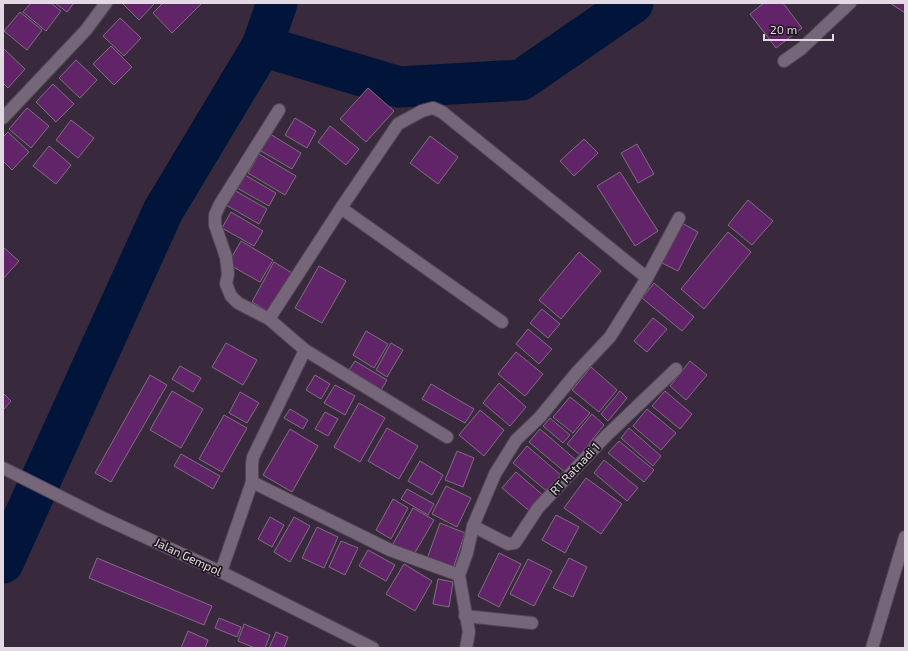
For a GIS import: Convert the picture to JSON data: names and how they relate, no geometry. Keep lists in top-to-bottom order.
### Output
{
  "streets": {
    "street": ["RT Ratnadi 1", "Jalan Gempol"]
  },
  "scale_bar": "20 m"
}
